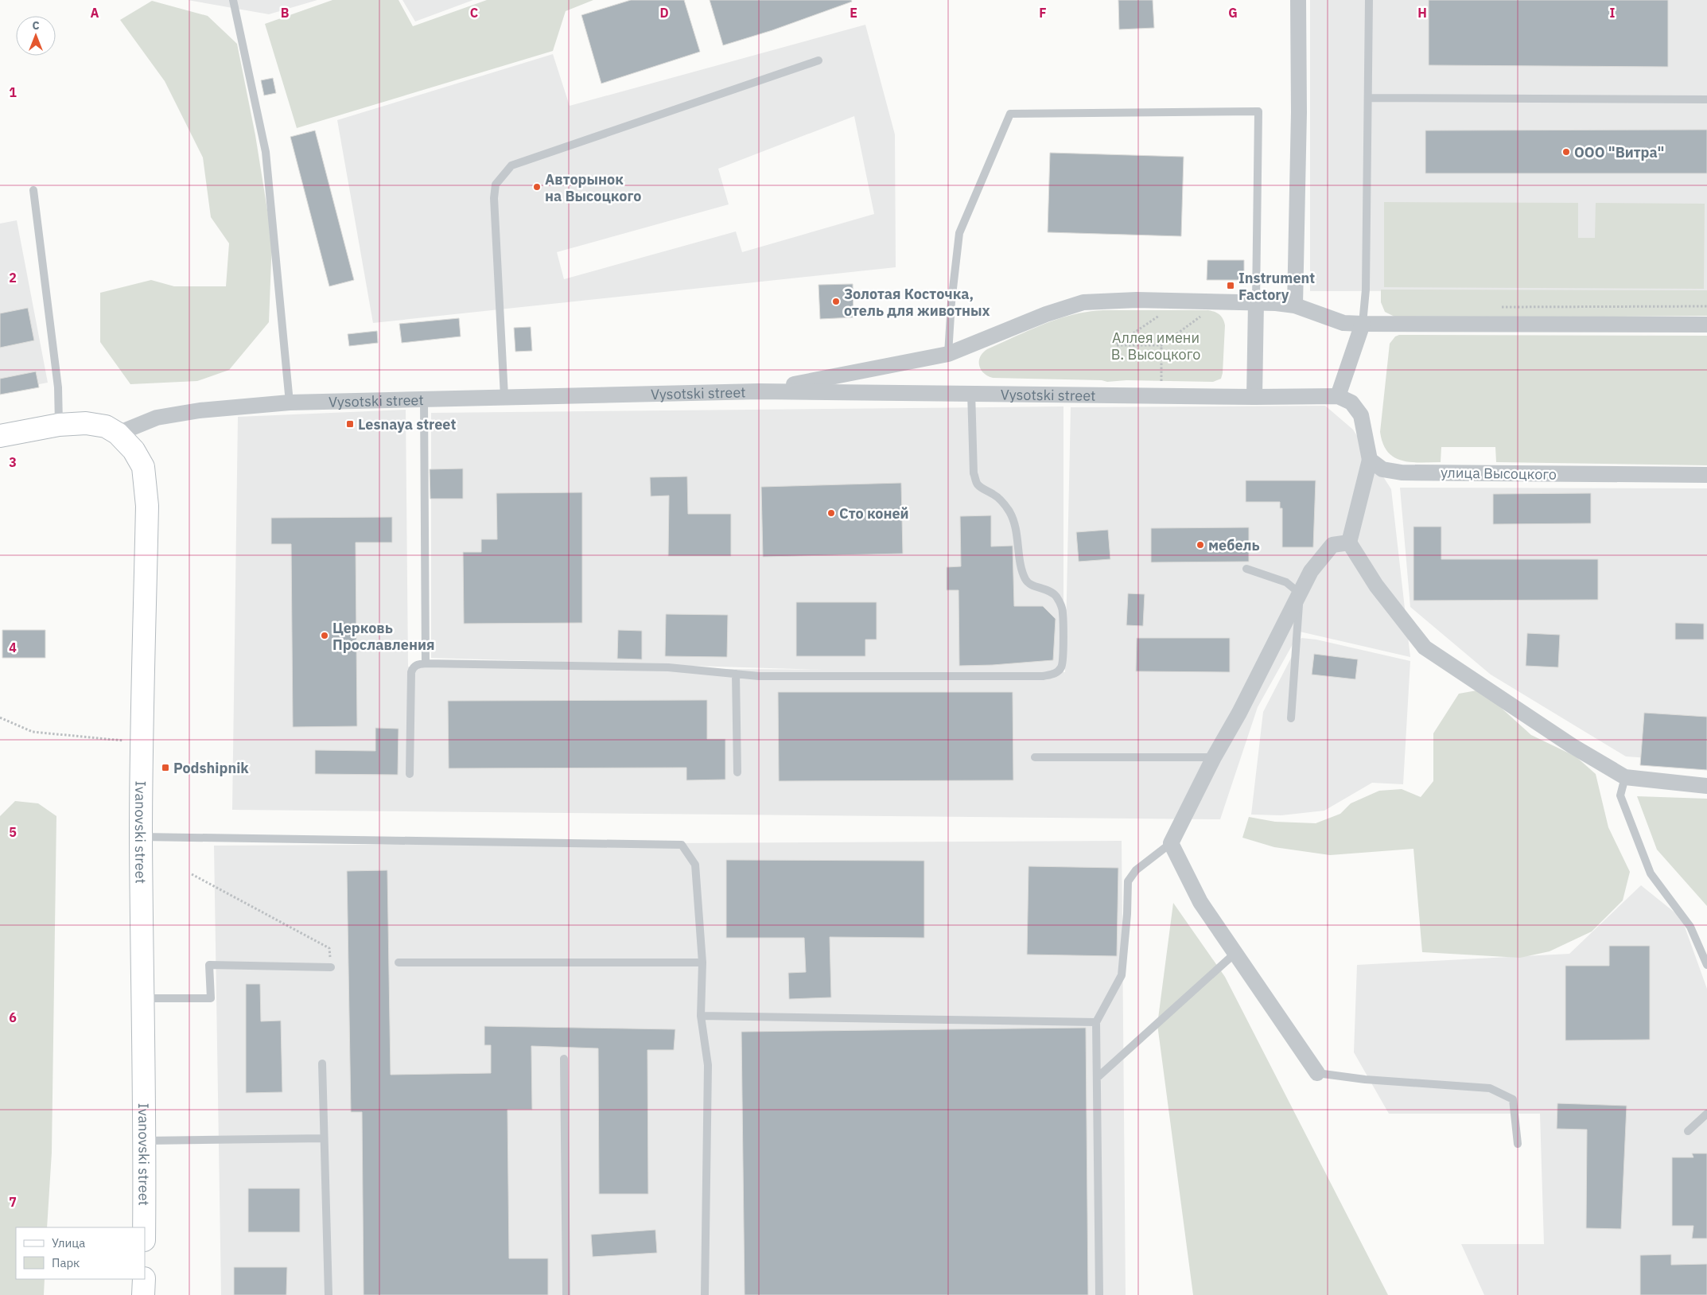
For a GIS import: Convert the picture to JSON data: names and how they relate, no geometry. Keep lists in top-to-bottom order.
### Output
{
  "streets": {
    "main road": ["Ivanovski street"],
    "street": ["Vysotski street", "улица Высоцкого"]
  },
  "crossings": [
    ["Vysotski street", "Ivanovski street"]
  ],
  "parks": ["Аллея имени В. Высоцкого"],
  "places": {
    "other": [
      "ООО \"Витра\"",
      "Авторынок на Высоцкого",
      "Золотая Косточка, отель для животных",
      "Сто коней",
      "мебель",
      "Церковь Прославления"
    ],
    "transit": ["Instrument Factory", "Lesnaya street", "Podshipnik"]
  },
  "legend": ["Улица", "Парк"],
  "north": "top",
  "grid": {
    "columns": [
      "A",
      "B",
      "C",
      "D",
      "E",
      "F",
      "G",
      "H",
      "I"
    ],
    "rows": [
      "1",
      "2",
      "3",
      "4",
      "5",
      "6",
      "7"
    ]
  }
}
